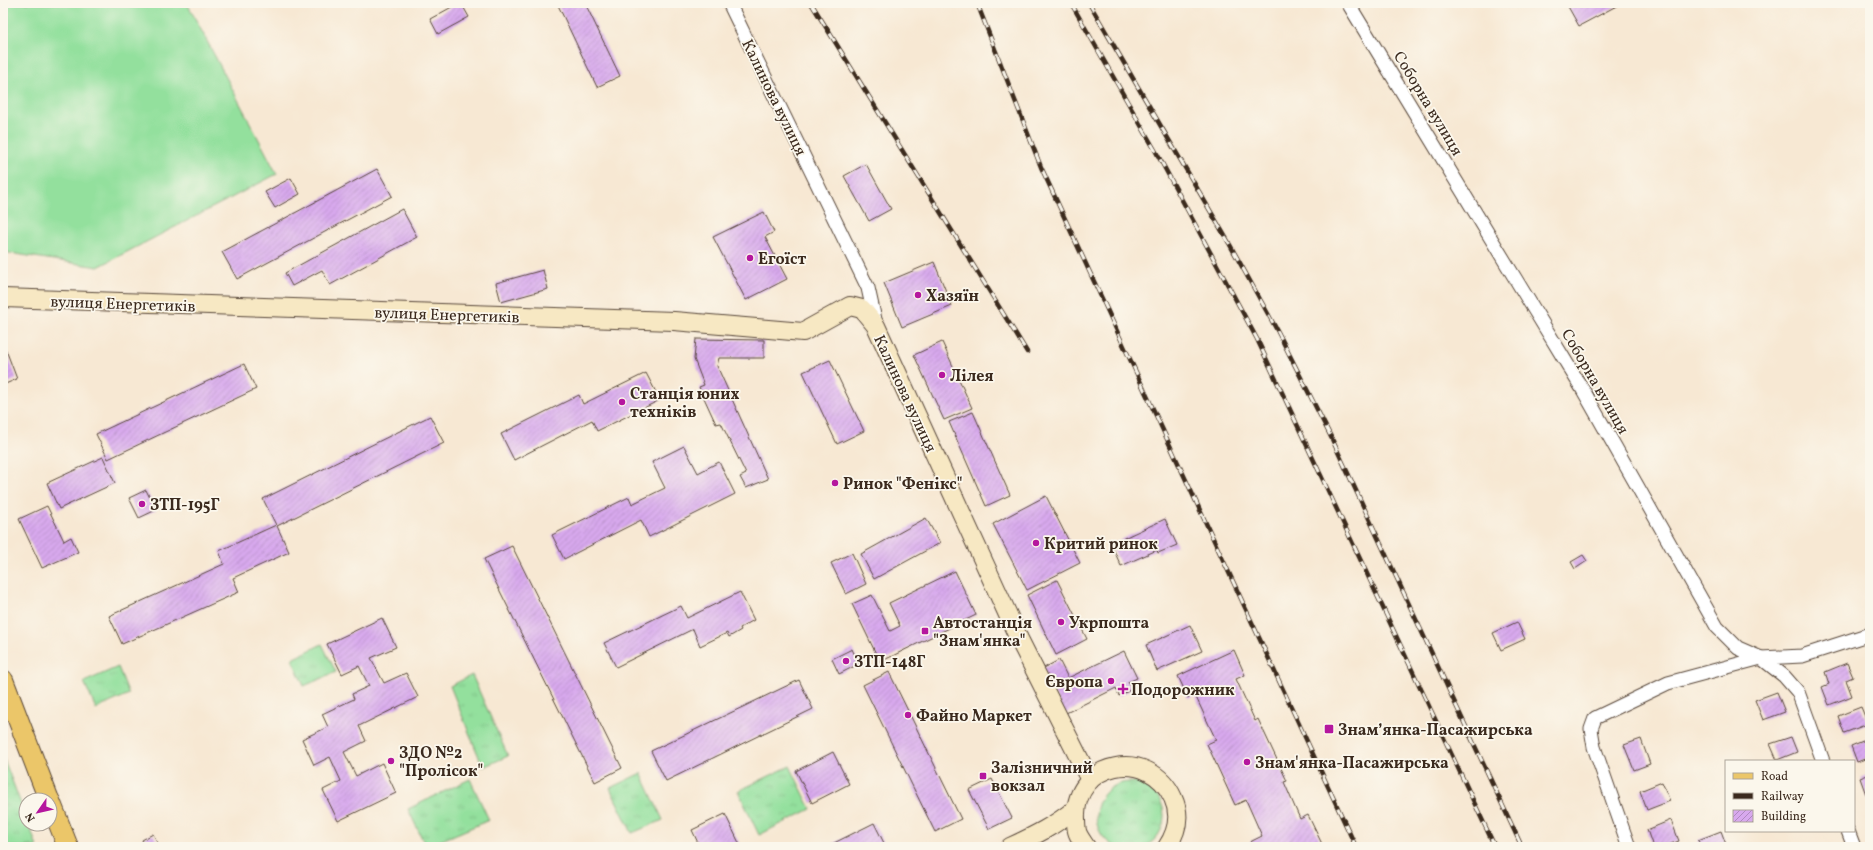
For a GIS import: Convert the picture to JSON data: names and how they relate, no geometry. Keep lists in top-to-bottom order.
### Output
{
  "streets": {
    "street": ["Калинова вулиця", "Соборна вулиця", "вулиця Енергетиків"]
  },
  "crossings": [
    ["Калинова вулиця", "вулиця Енергетиків"]
  ],
  "places": {
    "other": [
      "Егоїст",
      "Хазяїн",
      "Лілея",
      "Станція юних техніків",
      "Ринок \"Фенікс\"",
      "ЗТП-195Г",
      "Критий ринок",
      "Укрпошта",
      "ЗТП-148Г",
      "Європа",
      "Файно Маркет",
      "ЗДО №2 \"Пролісок\"",
      "Знам'янка-Пасажирська"
    ],
    "transit": ["Автостанція \"Знам'янка\"", "Знам’янка-Пасажирська", "Залізничний вокзал"],
    "health": ["Подорожник"]
  },
  "legend": ["Road", "Railway", "Building"],
  "north": "bottom left"
}
